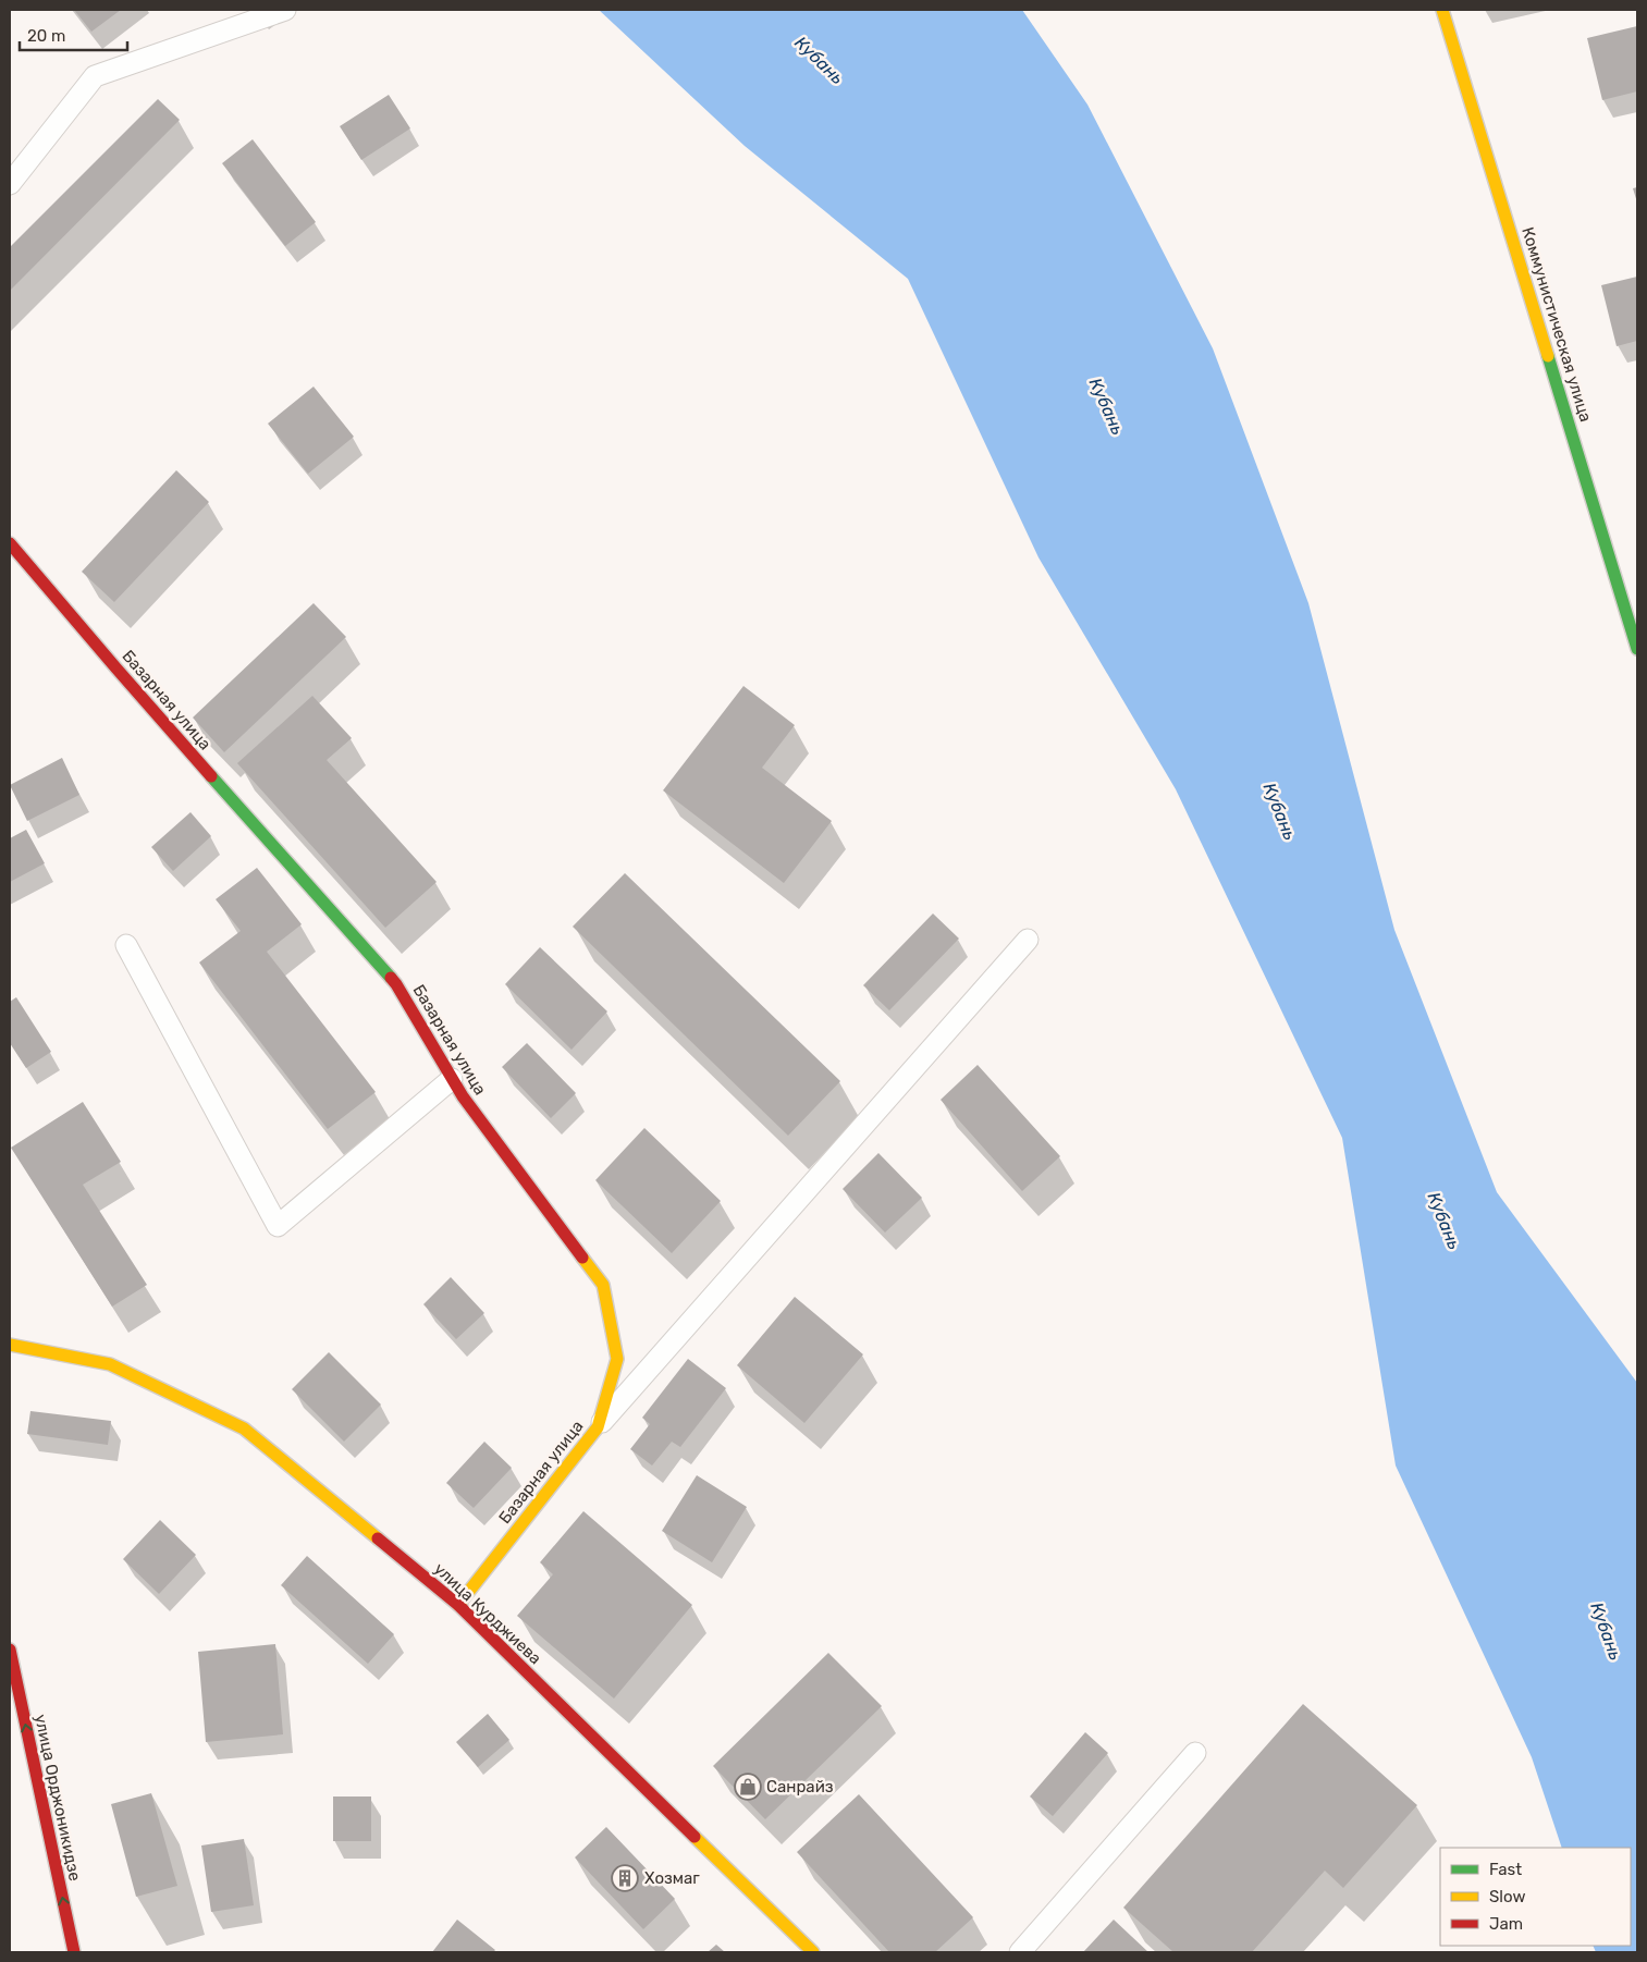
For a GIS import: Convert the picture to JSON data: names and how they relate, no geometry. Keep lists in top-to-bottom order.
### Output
{
  "streets": {
    "street": [
      "Коммунистическая улица",
      "Базарная улица",
      "улица Курджиева",
      "улица Орджоникидзе"
    ]
  },
  "crossings": [
    ["Базарная улица", "улица Курджиева"]
  ],
  "one_way": ["улица Орджоникидзе"],
  "water": ["Кубань"],
  "places": {
    "shop": ["Санрайз"],
    "building": ["Хозмаг"]
  },
  "legend": ["Fast", "Slow", "Jam"],
  "scale_bar": "20 m"
}
